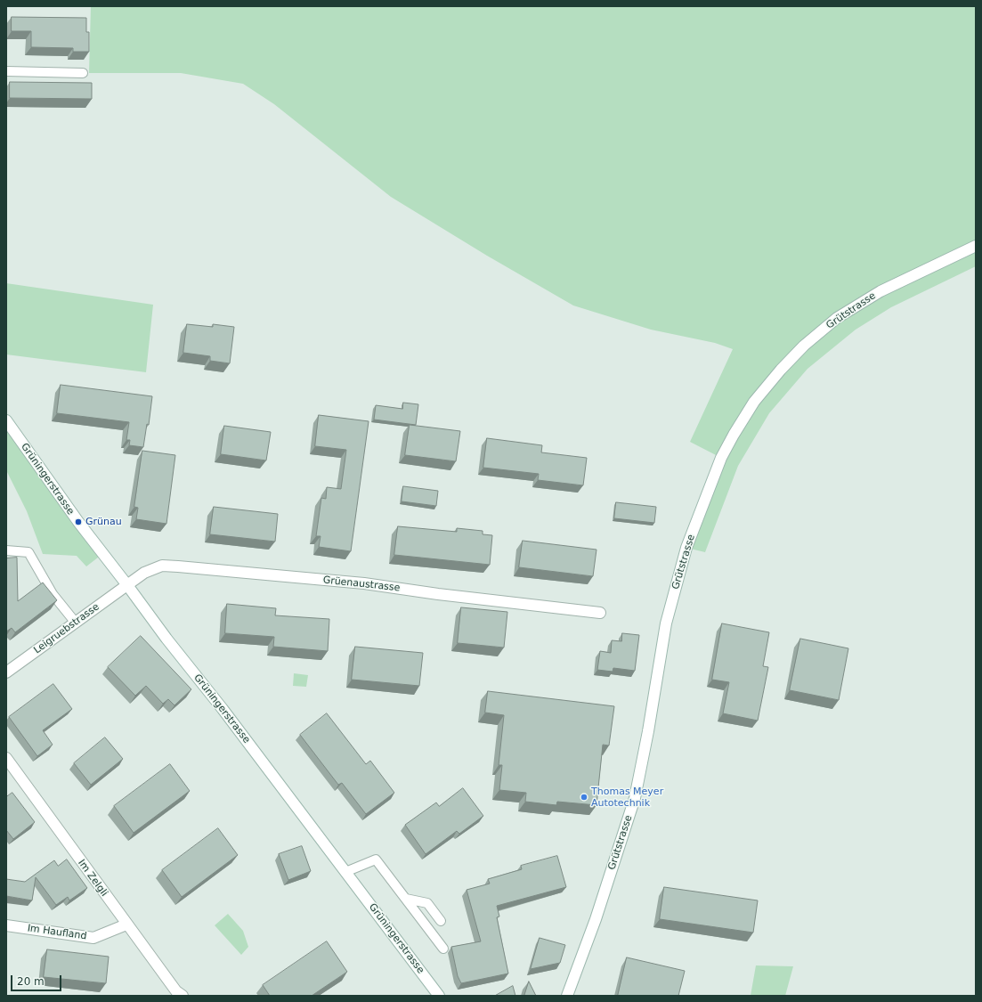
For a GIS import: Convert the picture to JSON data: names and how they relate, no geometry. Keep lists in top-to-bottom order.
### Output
{
  "streets": {
    "main road": [
      "Grütstrasse",
      "Grüningerstrasse",
      "Grüenaustrasse",
      "Leigruebstrasse",
      "Im Zelgli",
      "Im Haufland"
    ]
  },
  "crossings": [
    ["Grüningerstrasse", "Grüenaustrasse"],
    ["Grüningerstrasse", "Leigruebstrasse"],
    ["Grüenaustrasse", "Leigruebstrasse"],
    ["Im Zelgli", "Im Haufland"]
  ],
  "places": ["Grünau", "Thomas Meyer Autotechnik"],
  "scale_bar": "20 m"
}
